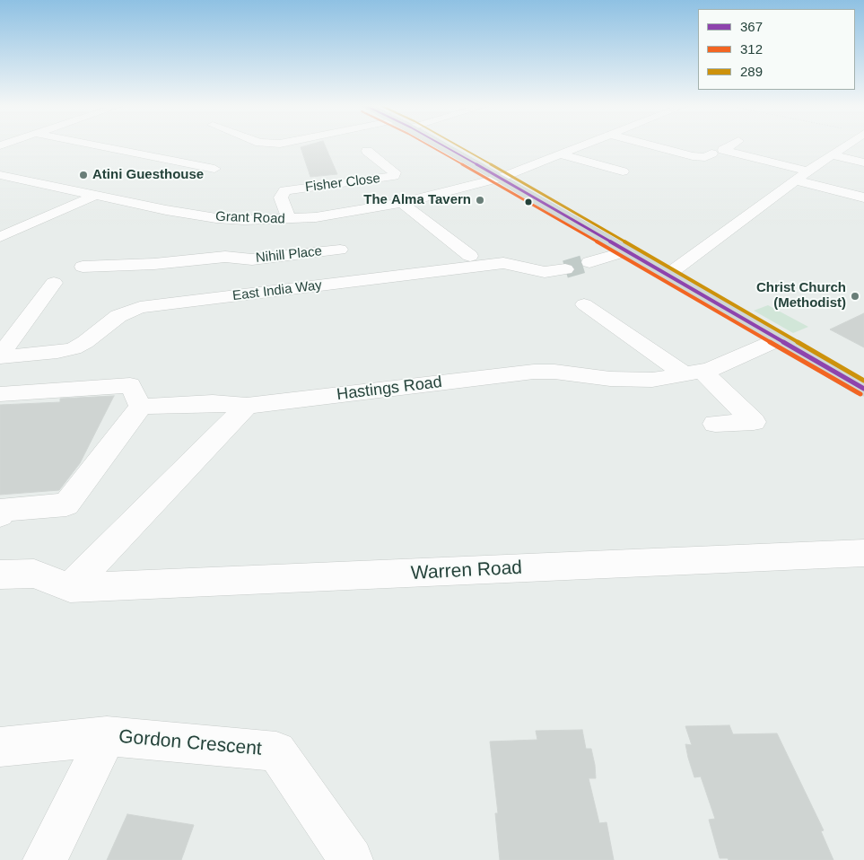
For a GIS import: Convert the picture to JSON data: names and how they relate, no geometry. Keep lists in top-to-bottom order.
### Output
{
  "streets": {
    "street": [
      "Fisher Close",
      "Grant Road",
      "Nihill Place",
      "East India Way",
      "Hastings Road",
      "Warren Road",
      "Gordon Crescent"
    ]
  },
  "crossings": [
    ["Fisher Close", "Grant Road"],
    ["Grant Road", "Nihill Place"]
  ],
  "places": ["Atini Guesthouse", "The Alma Tavern", "Christ Church (Methodist)"],
  "lines": ["transit line 367", "transit line 312", "transit line 289"],
  "legend": ["367", "312", "289"]
}
